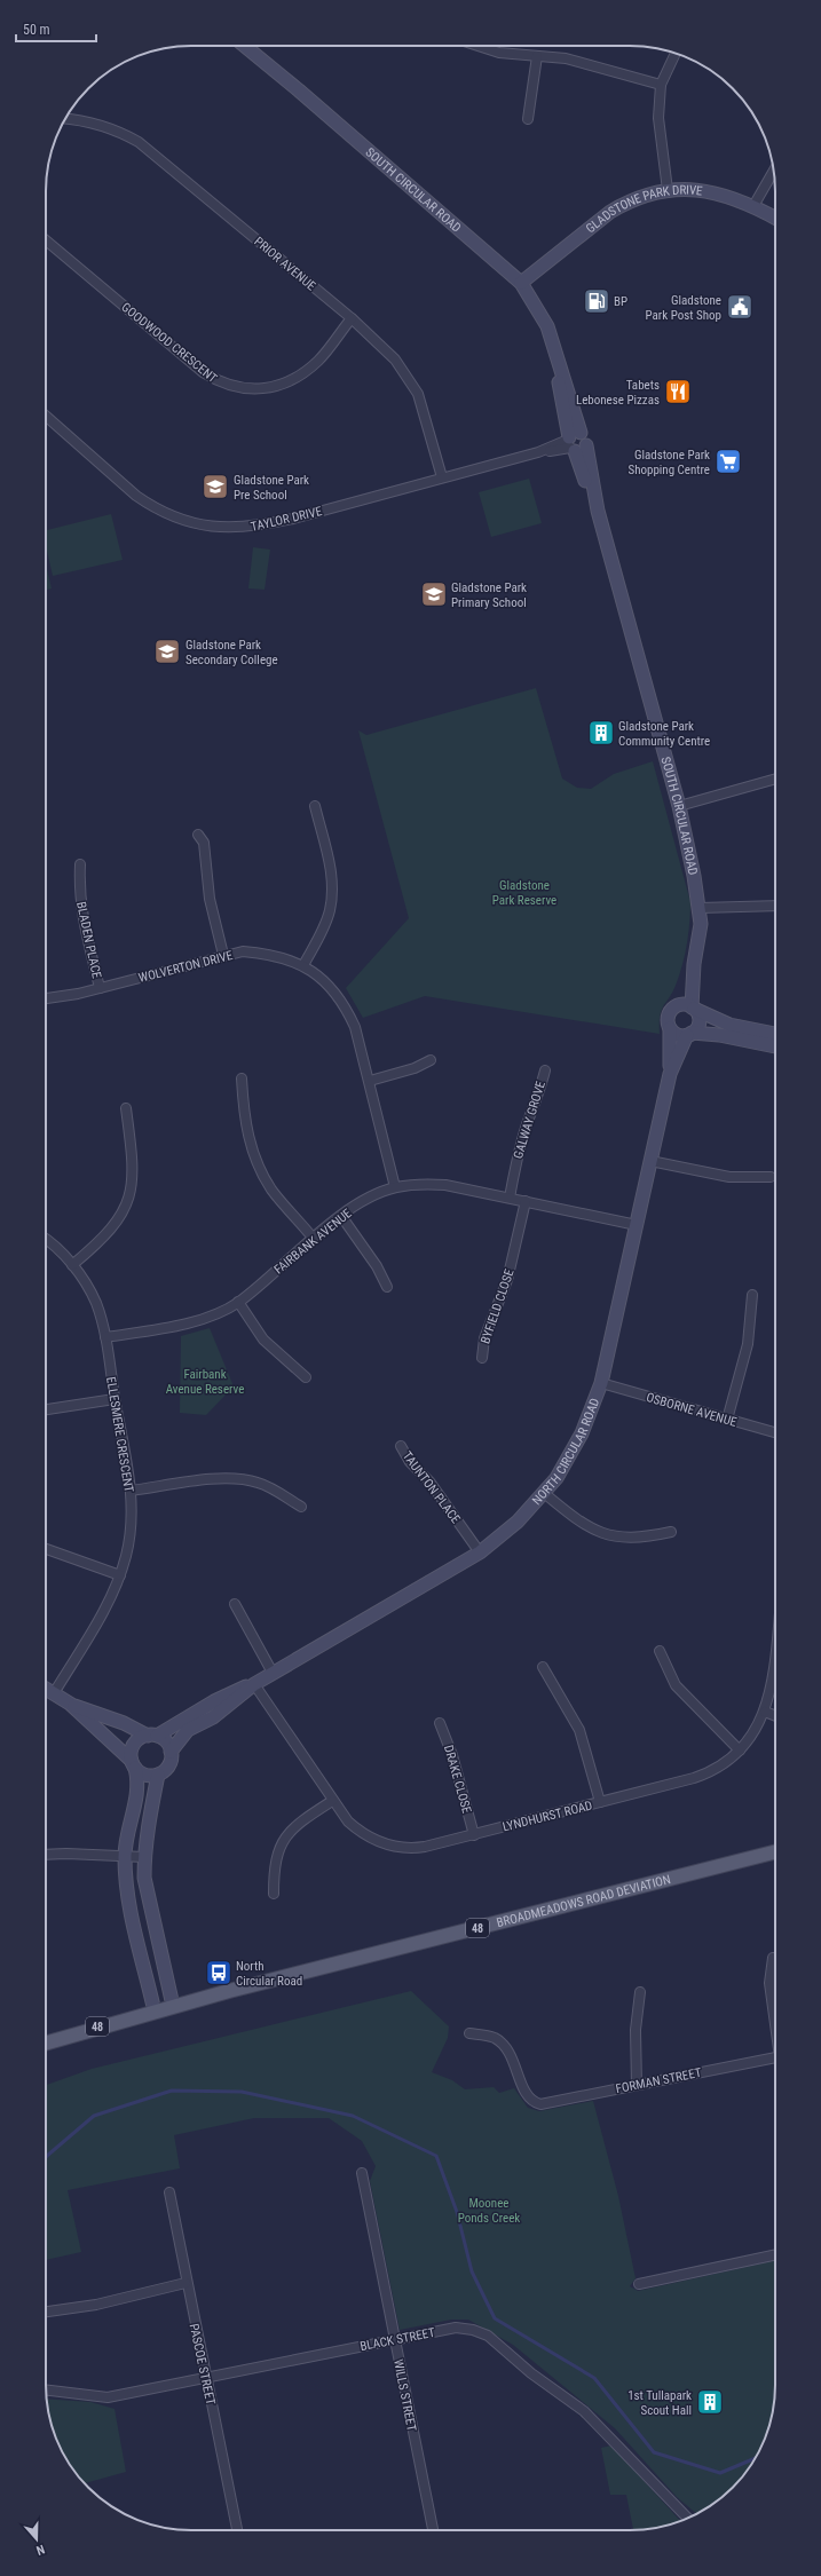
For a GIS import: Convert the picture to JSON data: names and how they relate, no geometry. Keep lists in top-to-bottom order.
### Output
{
  "streets": {
    "main road": ["BROADMEADOWS ROAD DEVIATION", "48"],
    "street": [
      "SOUTH CIRCULAR ROAD",
      "GLADSTONE PARK DRIVE",
      "PRIOR AVENUE",
      "GOODWOOD CRESCENT",
      "TAYLOR DRIVE",
      "BLADEN PLACE",
      "WOLVERTON DRIVE",
      "GALWAY GROVE",
      "FAIRBANK AVENUE",
      "BYFIELD CLOSE",
      "OSBORNE AVENUE",
      "ELLESMERE CRESCENT",
      "NORTH CIRCULAR ROAD",
      "TAUNTON PLACE",
      "DRAKE CLOSE",
      "LYNDHURST ROAD",
      "FORMAN STREET",
      "BLACK STREET",
      "PASCOE STREET",
      "WILLS STREET"
    ]
  },
  "crossings": [
    ["SOUTH CIRCULAR ROAD", "GLADSTONE PARK DRIVE"],
    ["SOUTH CIRCULAR ROAD", "TAYLOR DRIVE"],
    ["SOUTH CIRCULAR ROAD", "NORTH CIRCULAR ROAD"],
    ["PRIOR AVENUE", "GOODWOOD CRESCENT"],
    ["PRIOR AVENUE", "TAYLOR DRIVE"],
    ["BLADEN PLACE", "WOLVERTON DRIVE"],
    ["WOLVERTON DRIVE", "FAIRBANK AVENUE"],
    ["GALWAY GROVE", "FAIRBANK AVENUE"],
    ["FAIRBANK AVENUE", "BYFIELD CLOSE"],
    ["FAIRBANK AVENUE", "ELLESMERE CRESCENT"],
    ["FAIRBANK AVENUE", "NORTH CIRCULAR ROAD"],
    ["OSBORNE AVENUE", "NORTH CIRCULAR ROAD"],
    ["NORTH CIRCULAR ROAD", "TAUNTON PLACE"],
    ["NORTH CIRCULAR ROAD", "LYNDHURST ROAD"],
    ["DRAKE CLOSE", "LYNDHURST ROAD"],
    ["BLACK STREET", "PASCOE STREET"],
    ["BLACK STREET", "WILLS STREET"]
  ],
  "parks": ["Gladstone Park Reserve", "Fairbank Avenue Reserve", "Moonee Ponds Creek"],
  "places": {
    "fuel station": ["BP"],
    "public building": ["Gladstone Park Post Shop"],
    "restaurant": ["Tabets Lebonese Pizzas"],
    "supermarket": ["Gladstone Park Shopping Centre"],
    "school or university": ["Gladstone Park Pre School", "Gladstone Park Primary School", "Gladstone Park Secondary College"],
    "building": ["Gladstone Park Community Centre", "1st Tullapark Scout Hall"],
    "bus stop": ["North Circular Road"]
  },
  "scale_bar": "50 m",
  "north": "bottom"
}
